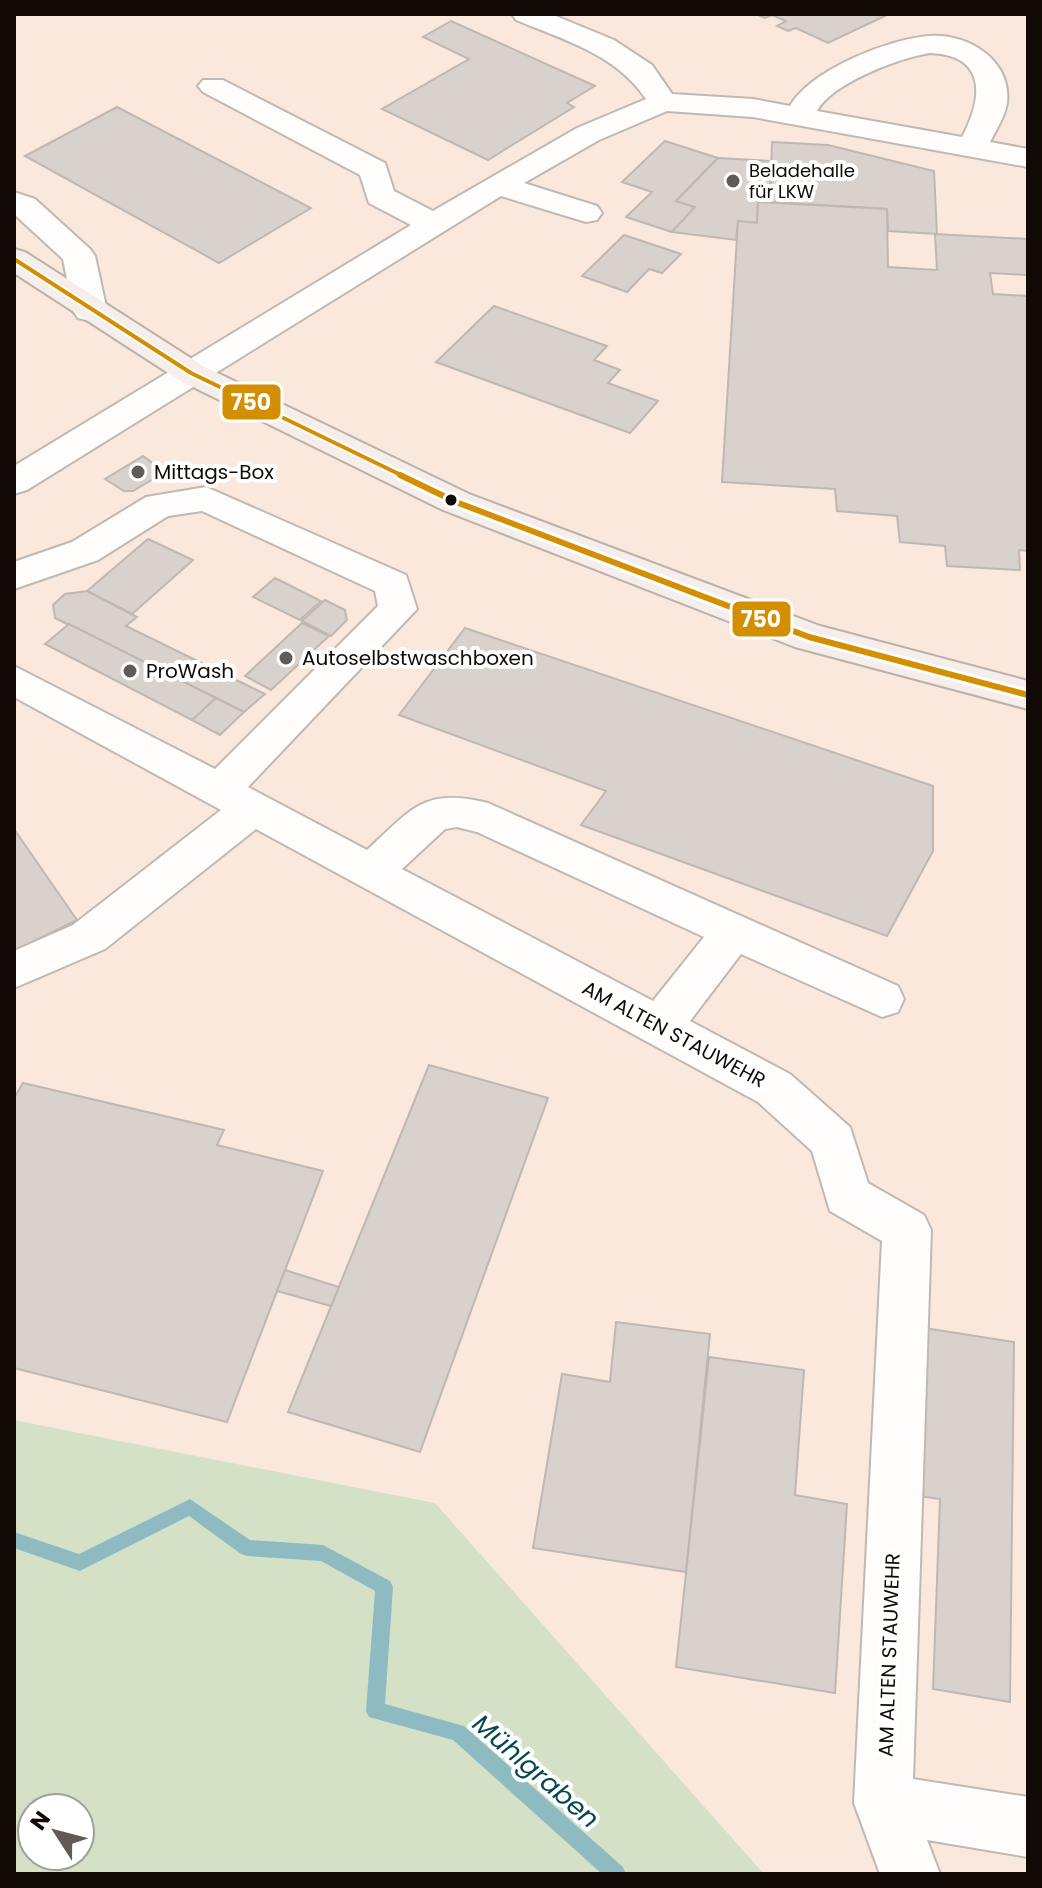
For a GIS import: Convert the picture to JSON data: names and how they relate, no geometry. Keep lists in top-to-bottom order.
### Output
{
  "streets": {
    "street": ["AM ALTEN STAUWEHR"]
  },
  "water": ["Mühlgraben"],
  "places": [
    "Beladehalle für LKW",
    "Mittags-Box",
    "Autoselbstwaschboxen",
    "ProWash"
  ],
  "lines": ["transit line 750"],
  "north": "top left"
}
